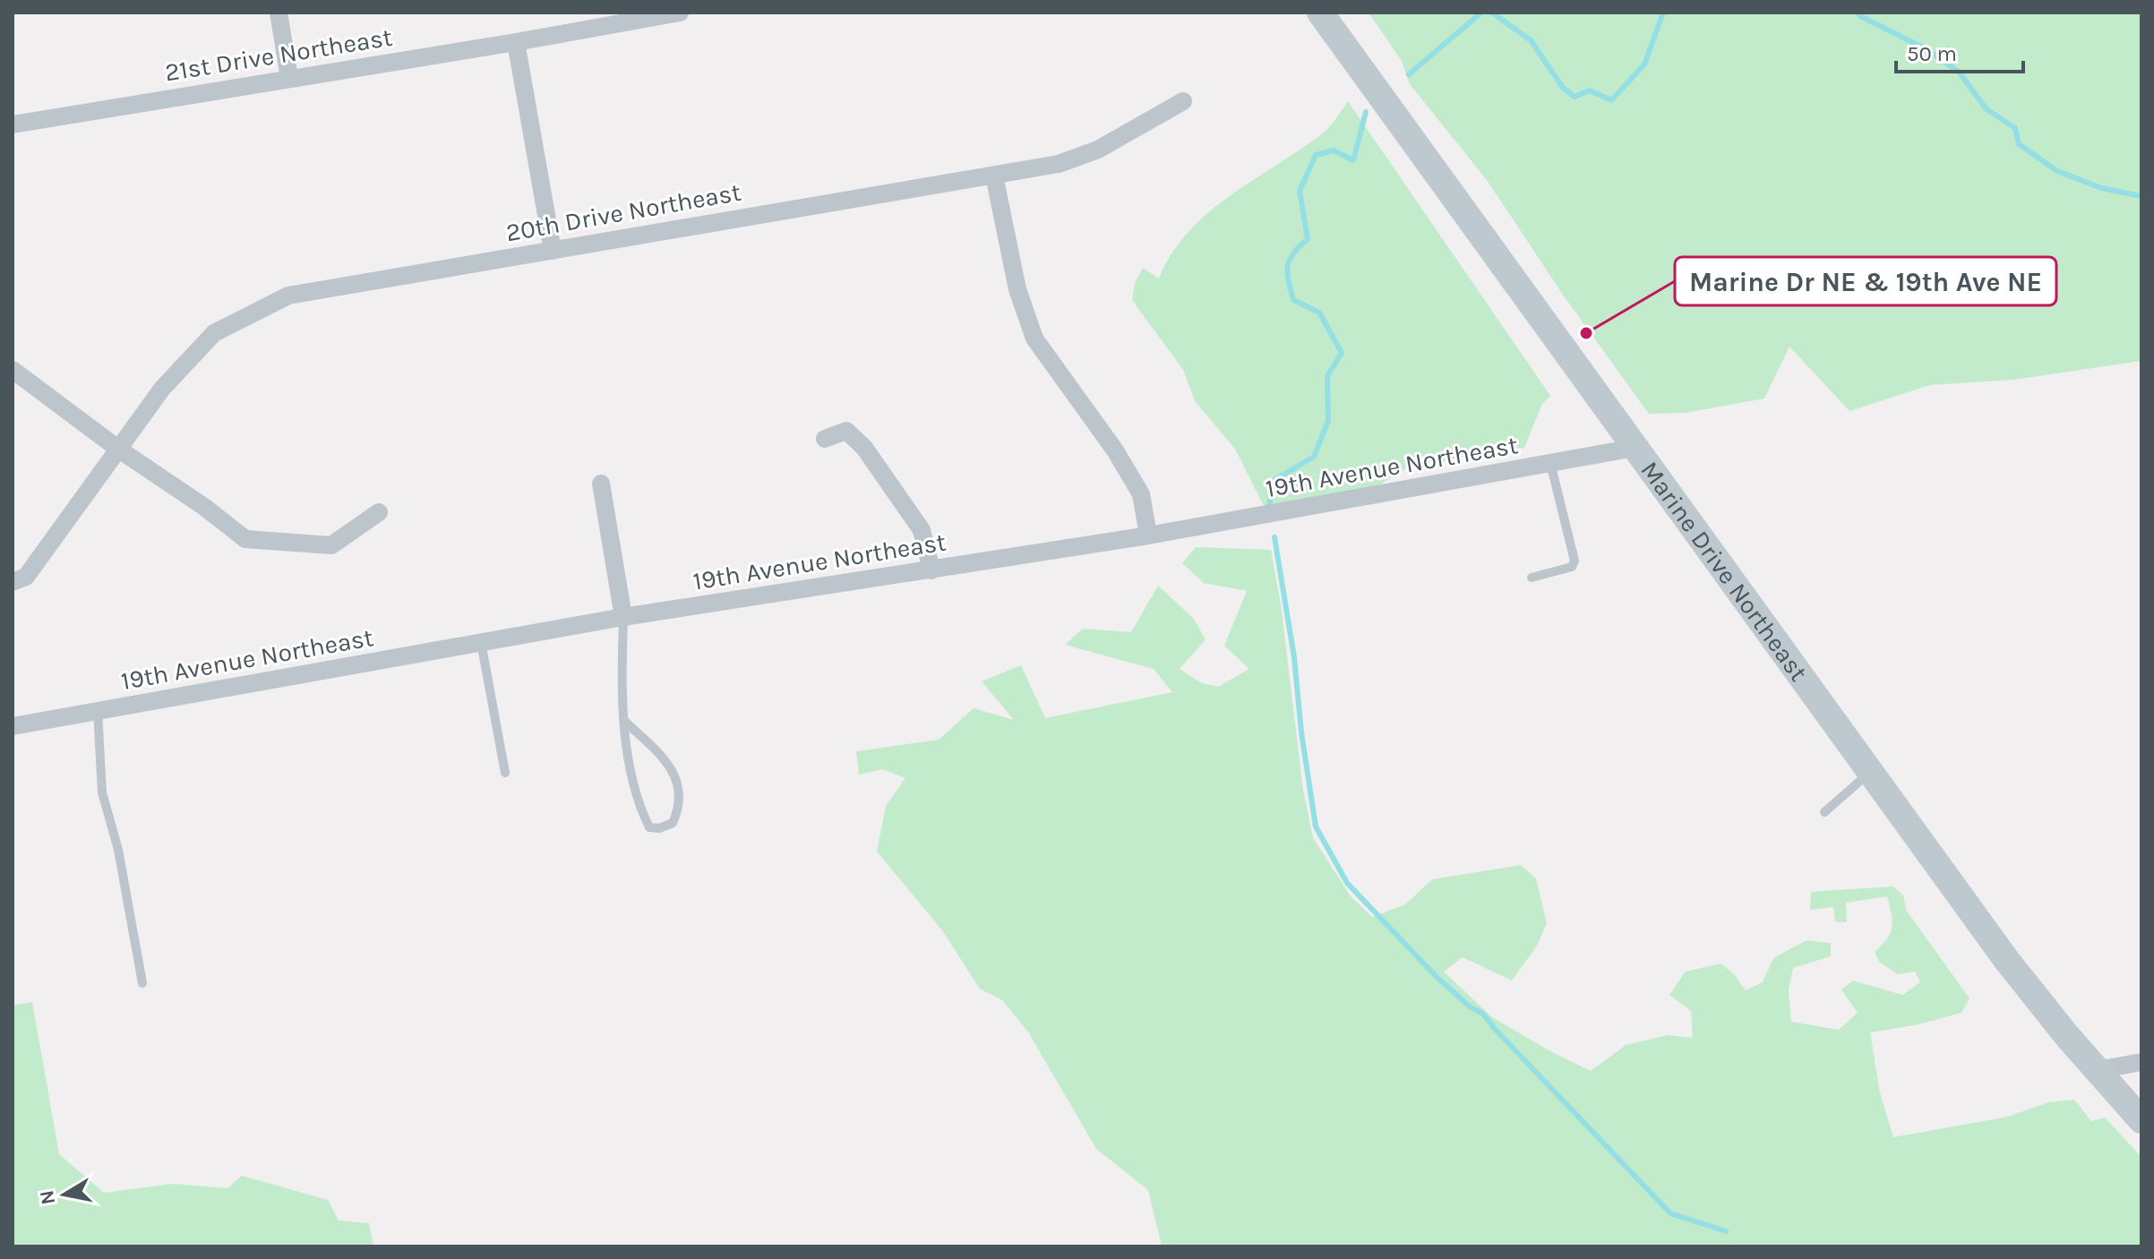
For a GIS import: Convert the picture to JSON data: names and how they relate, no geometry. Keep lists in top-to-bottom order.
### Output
{
  "streets": {
    "main road": ["Marine Drive Northeast"],
    "street": ["21st Drive Northeast", "20th Drive Northeast", "19th Avenue Northeast"]
  },
  "crossings": [
    ["19th Avenue Northeast", "Marine Drive Northeast"]
  ],
  "places": ["Marine Dr NE & 19th Ave NE"],
  "scale_bar": "50 m",
  "north": "left"
}
